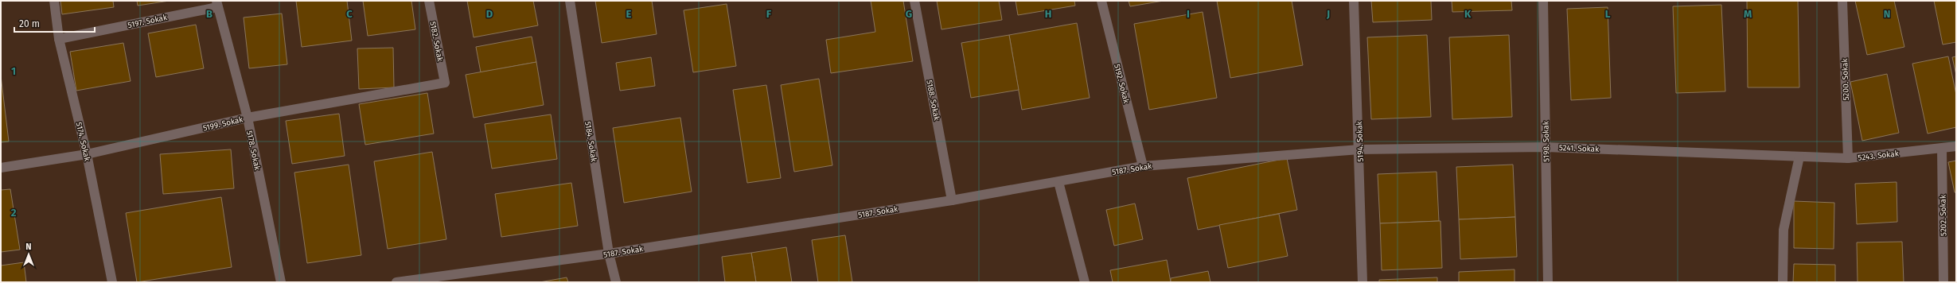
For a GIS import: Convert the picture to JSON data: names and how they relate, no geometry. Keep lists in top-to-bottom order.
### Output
{
  "streets": {
    "street": [
      "5197. Sokak",
      "5182. Sokak",
      "5200. Sokak",
      "5192. Sokak",
      "5188. Sokak",
      "5199. Sokak",
      "5174. Sokak",
      "5184. Sokak",
      "5194. Sokak",
      "5198. Sokak",
      "5241. Sokak",
      "5178. Sokak",
      "5243. Sokak",
      "5187. Sokak",
      "5202. Sokak"
    ]
  },
  "crossings": [
    ["5197. Sokak", "5174. Sokak"],
    ["5197. Sokak", "5178. Sokak"],
    ["5182. Sokak", "5199. Sokak"],
    ["5200. Sokak", "5243. Sokak"],
    ["5192. Sokak", "5187. Sokak"],
    ["5188. Sokak", "5187. Sokak"],
    ["5199. Sokak", "5174. Sokak"],
    ["5199. Sokak", "5178. Sokak"],
    ["5184. Sokak", "5187. Sokak"],
    ["5194. Sokak", "5241. Sokak"],
    ["5194. Sokak", "5187. Sokak"],
    ["5198. Sokak", "5241. Sokak"],
    ["5241. Sokak", "5243. Sokak"],
    ["5241. Sokak", "5187. Sokak"],
    ["5243. Sokak", "5202. Sokak"]
  ],
  "scale_bar": "20 m",
  "north": "top",
  "grid": {
    "columns": [
      "B",
      "C",
      "D",
      "E",
      "F",
      "G",
      "H",
      "I",
      "J",
      "K",
      "L",
      "M",
      "N"
    ],
    "rows": ["1", "2"]
  }
}
